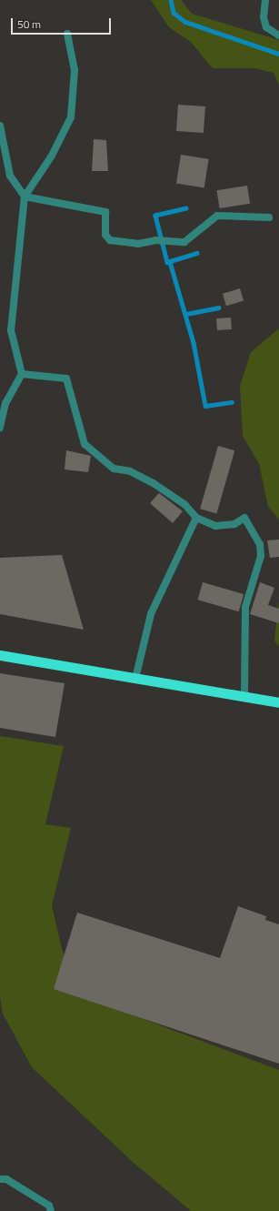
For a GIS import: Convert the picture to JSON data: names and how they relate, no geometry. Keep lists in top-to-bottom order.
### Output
{
  "scale_bar": "50 m"
}
